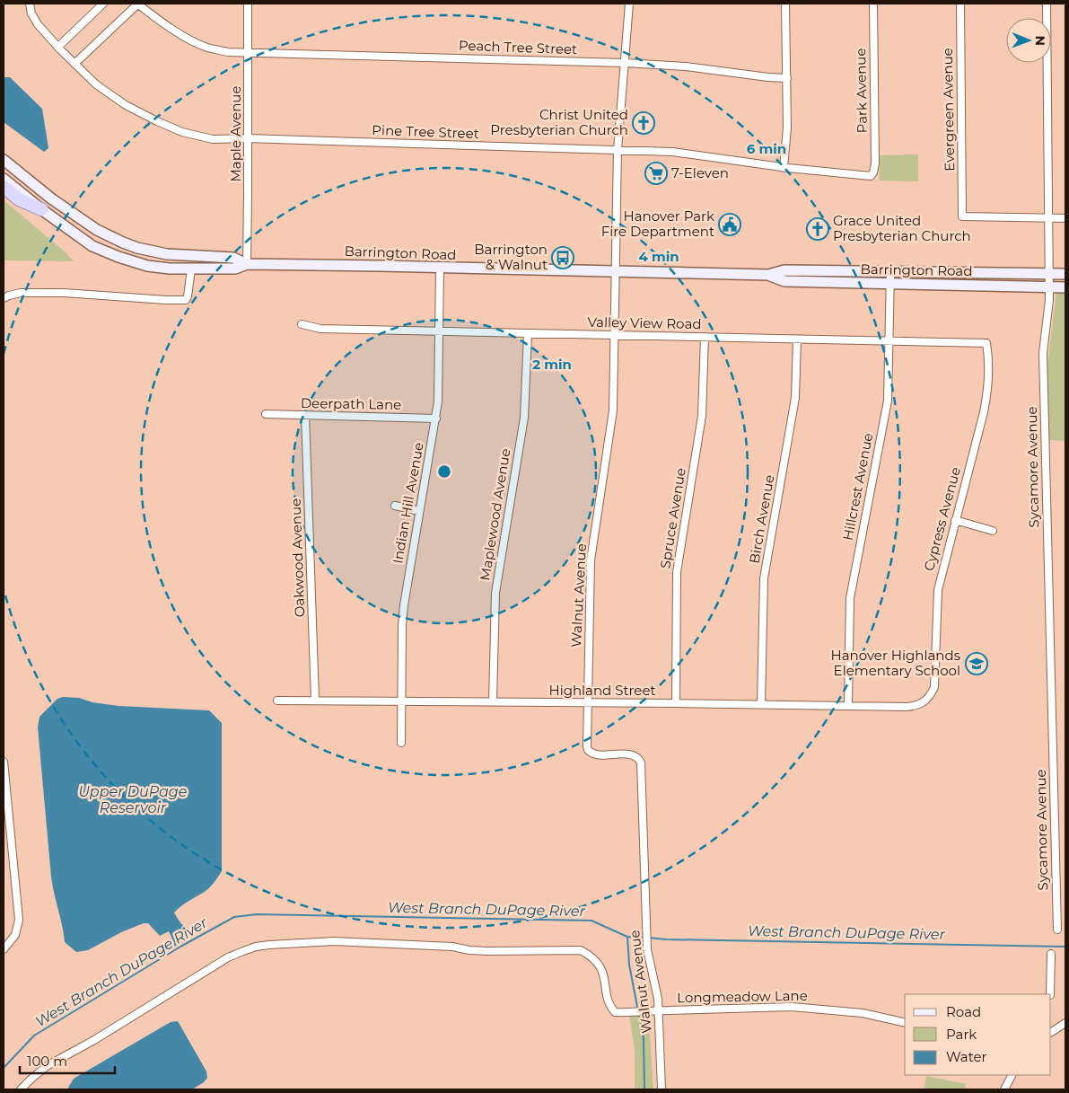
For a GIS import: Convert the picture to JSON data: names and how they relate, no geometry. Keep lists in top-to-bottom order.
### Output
{
  "streets": {
    "main road": ["Barrington Road"],
    "street": [
      "Peach Tree Street",
      "Park Avenue",
      "Evergreen Avenue",
      "Pine Tree Street",
      "Maple Avenue",
      "Valley View Road",
      "Deerpath Lane",
      "Sycamore Avenue",
      "Hillcrest Avenue",
      "Indian Hill Avenue",
      "Maplewood Avenue",
      "Spruce Avenue",
      "Birch Avenue",
      "Cypress Avenue",
      "Oakwood Avenue",
      "Walnut Avenue",
      "Highland Street",
      "Longmeadow Lane"
    ]
  },
  "crossings": [
    ["Peach Tree Street", "Maple Avenue"],
    ["Peach Tree Street", "Walnut Avenue"],
    ["Park Avenue", "Pine Tree Street"],
    ["Evergreen Avenue", "Sycamore Avenue"],
    ["Pine Tree Street", "Maple Avenue"],
    ["Pine Tree Street", "Walnut Avenue"],
    ["Maple Avenue", "Barrington Road"],
    ["Barrington Road", "Sycamore Avenue"],
    ["Barrington Road", "Hillcrest Avenue"],
    ["Barrington Road", "Indian Hill Avenue"],
    ["Barrington Road", "Walnut Avenue"],
    ["Valley View Road", "Hillcrest Avenue"],
    ["Valley View Road", "Indian Hill Avenue"],
    ["Valley View Road", "Maplewood Avenue"],
    ["Valley View Road", "Spruce Avenue"],
    ["Valley View Road", "Birch Avenue"],
    ["Valley View Road", "Cypress Avenue"],
    ["Valley View Road", "Walnut Avenue"],
    ["Deerpath Lane", "Indian Hill Avenue"],
    ["Deerpath Lane", "Oakwood Avenue"],
    ["Hillcrest Avenue", "Highland Street"],
    ["Indian Hill Avenue", "Highland Street"],
    ["Maplewood Avenue", "Highland Street"],
    ["Spruce Avenue", "Highland Street"],
    ["Birch Avenue", "Highland Street"],
    ["Cypress Avenue", "Highland Street"],
    ["Oakwood Avenue", "Highland Street"],
    ["Walnut Avenue", "Highland Street"],
    ["Walnut Avenue", "Longmeadow Lane"]
  ],
  "water": ["Upper DuPage Reservoir", "West Branch DuPage River"],
  "places": {
    "church": ["Christ United Presbyterian Church", "Grace United Presbyterian Church"],
    "supermarket": ["7-Eleven"],
    "public building": ["Hanover Park Fire Department"],
    "bus stop": ["Barrington & Walnut"],
    "school or university": ["Hanover Highlands Elementary School"]
  },
  "legend": ["Road", "Park", "Water"],
  "scale_bar": "100 m",
  "north": "right",
  "rings": ["6 min", "4 min", "2 min"]
}
